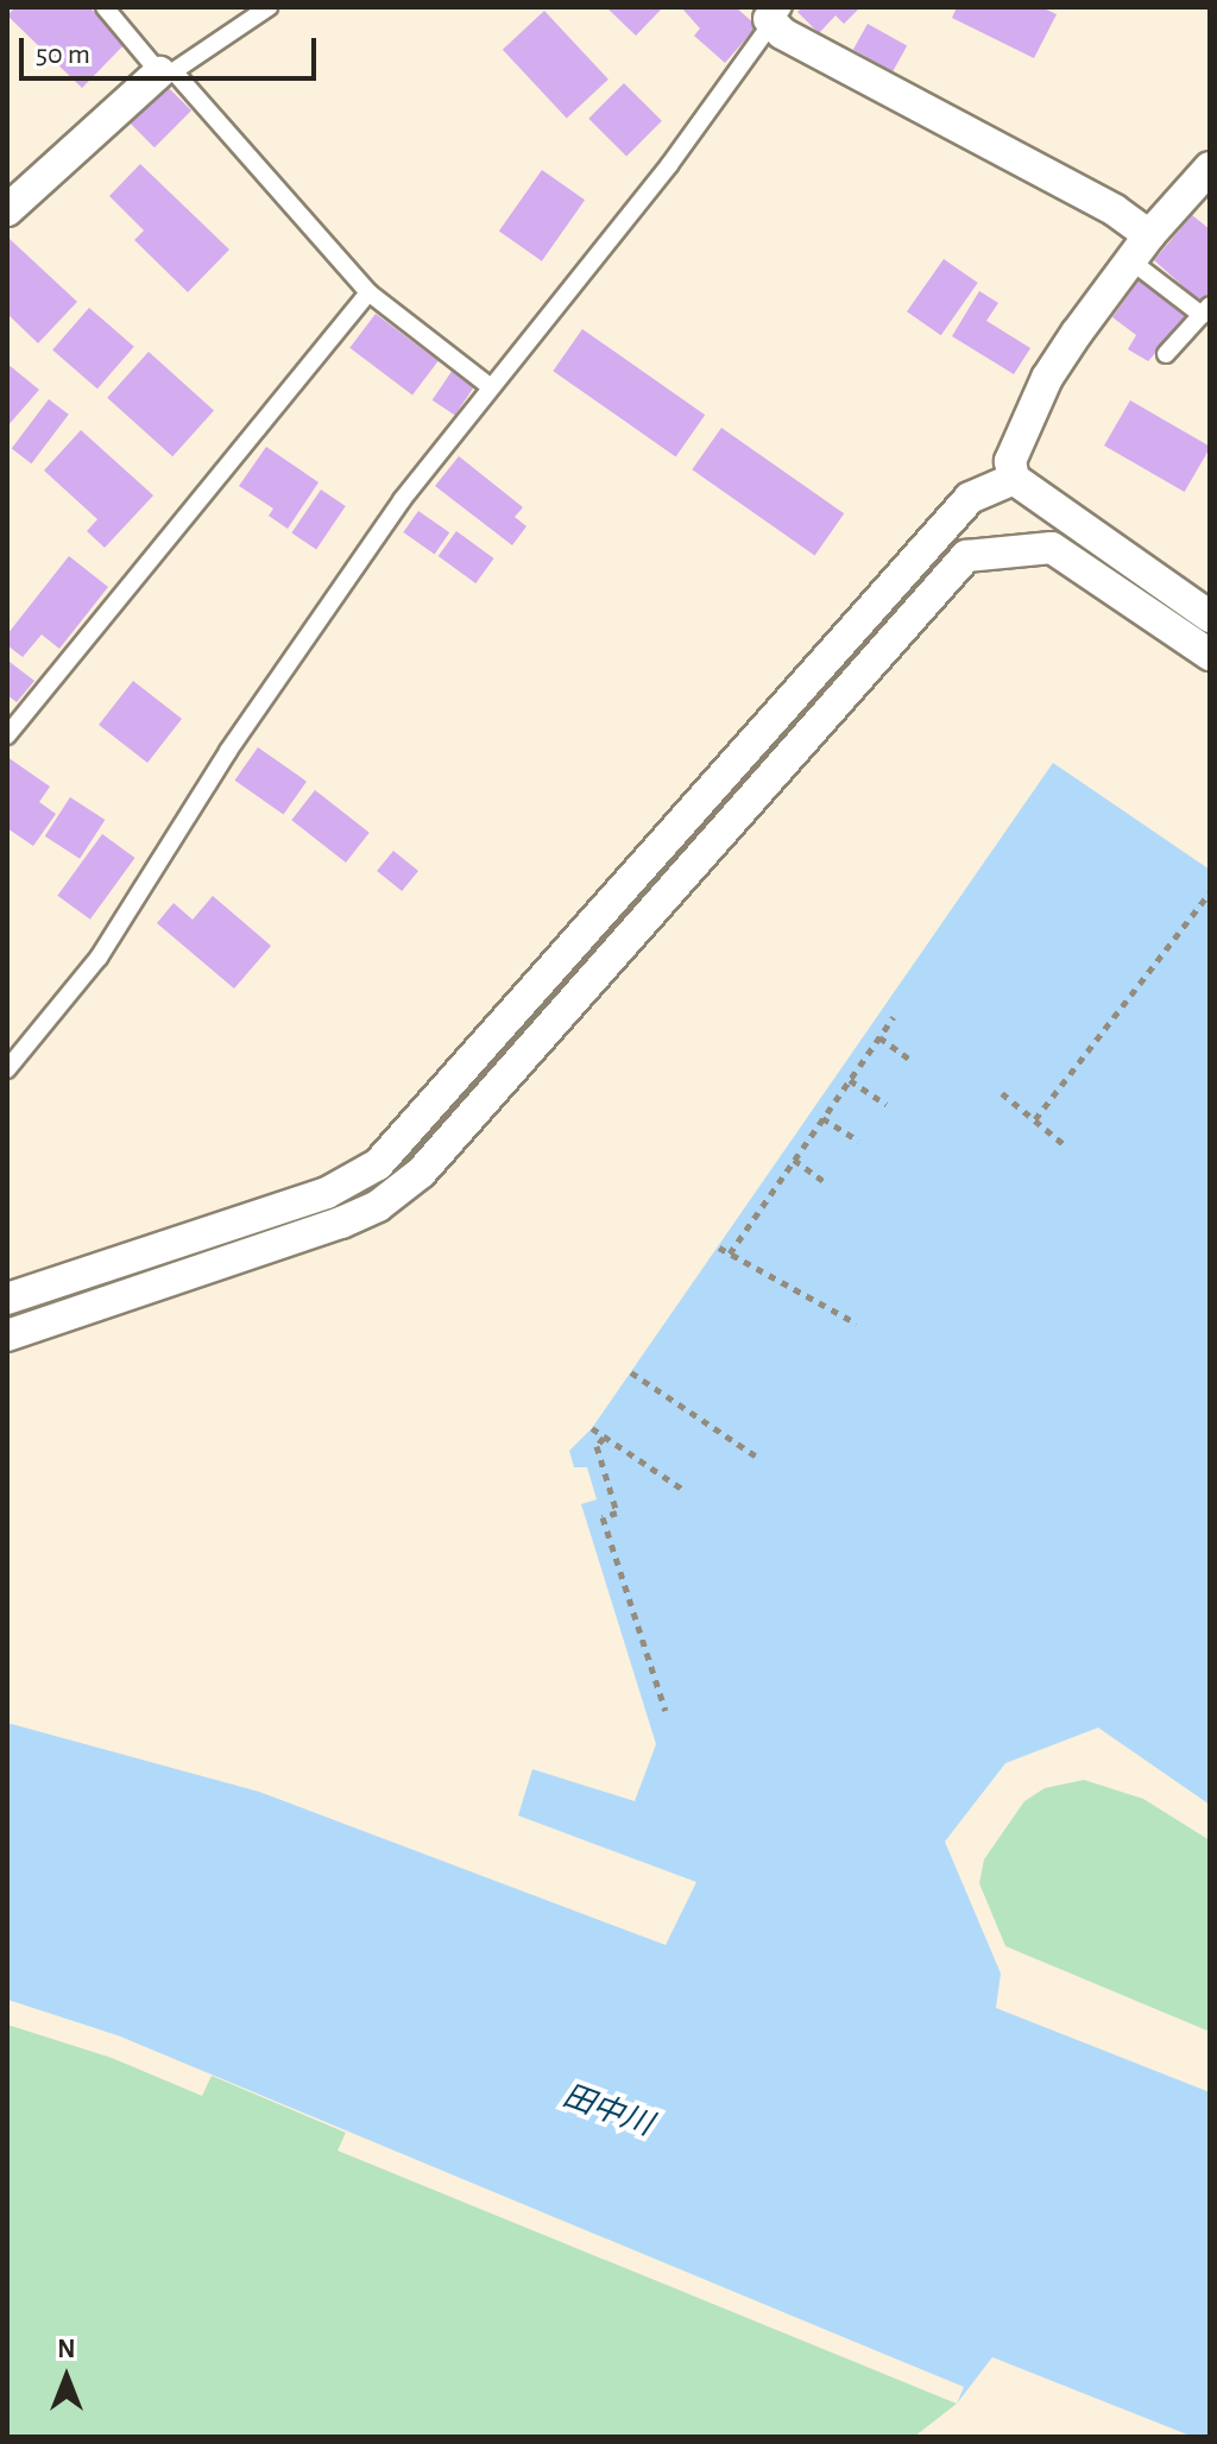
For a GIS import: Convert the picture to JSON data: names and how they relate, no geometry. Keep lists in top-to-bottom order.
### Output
{
  "water": ["田中川"],
  "scale_bar": "50 m",
  "north": "top"
}
